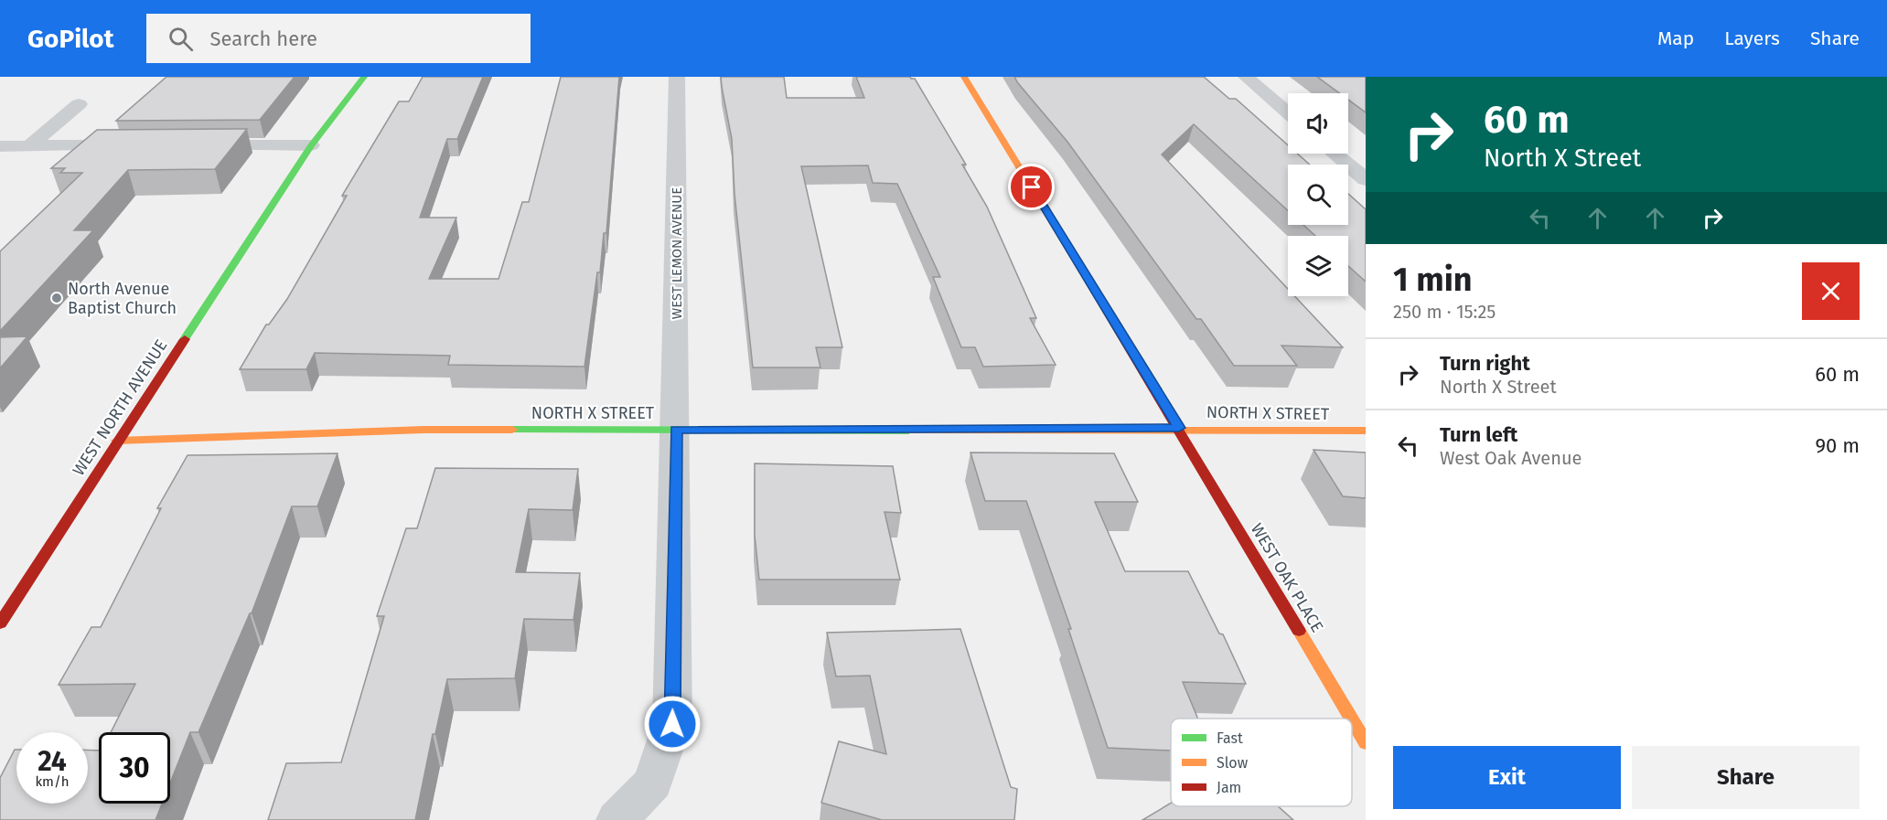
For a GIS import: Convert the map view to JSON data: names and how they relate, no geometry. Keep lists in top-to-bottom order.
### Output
{
  "streets": {
    "street": [
      "WEST LEMON AVENUE",
      "WEST NORTH AVENUE",
      "NORTH X STREET",
      "WEST OAK PLACE"
    ]
  },
  "crossings": [
    ["WEST LEMON AVENUE", "NORTH X STREET"],
    ["WEST NORTH AVENUE", "NORTH X STREET"],
    ["NORTH X STREET", "WEST OAK PLACE"]
  ],
  "places": ["North Avenue Baptist Church"],
  "legend": ["Fast", "Slow", "Jam"],
  "page": {
    "header": "GoPilot",
    "search": "Search here",
    "nav": ["Map", "Layers", "Share"],
    "turn": ["60 m", "North X Street"],
    "heading": ["1 min", "250 m · 15:25"],
    "list": [
      {
        "name": "Turn right",
        "note": "North X Street",
        "value": "60 m"
      },
      {
        "name": "Turn left",
        "note": "West Oak Avenue",
        "value": "90 m"
      }
    ],
    "speed": "24 km/h",
    "limit": "30",
    "buttons": ["Exit", "Share"]
  }
}
